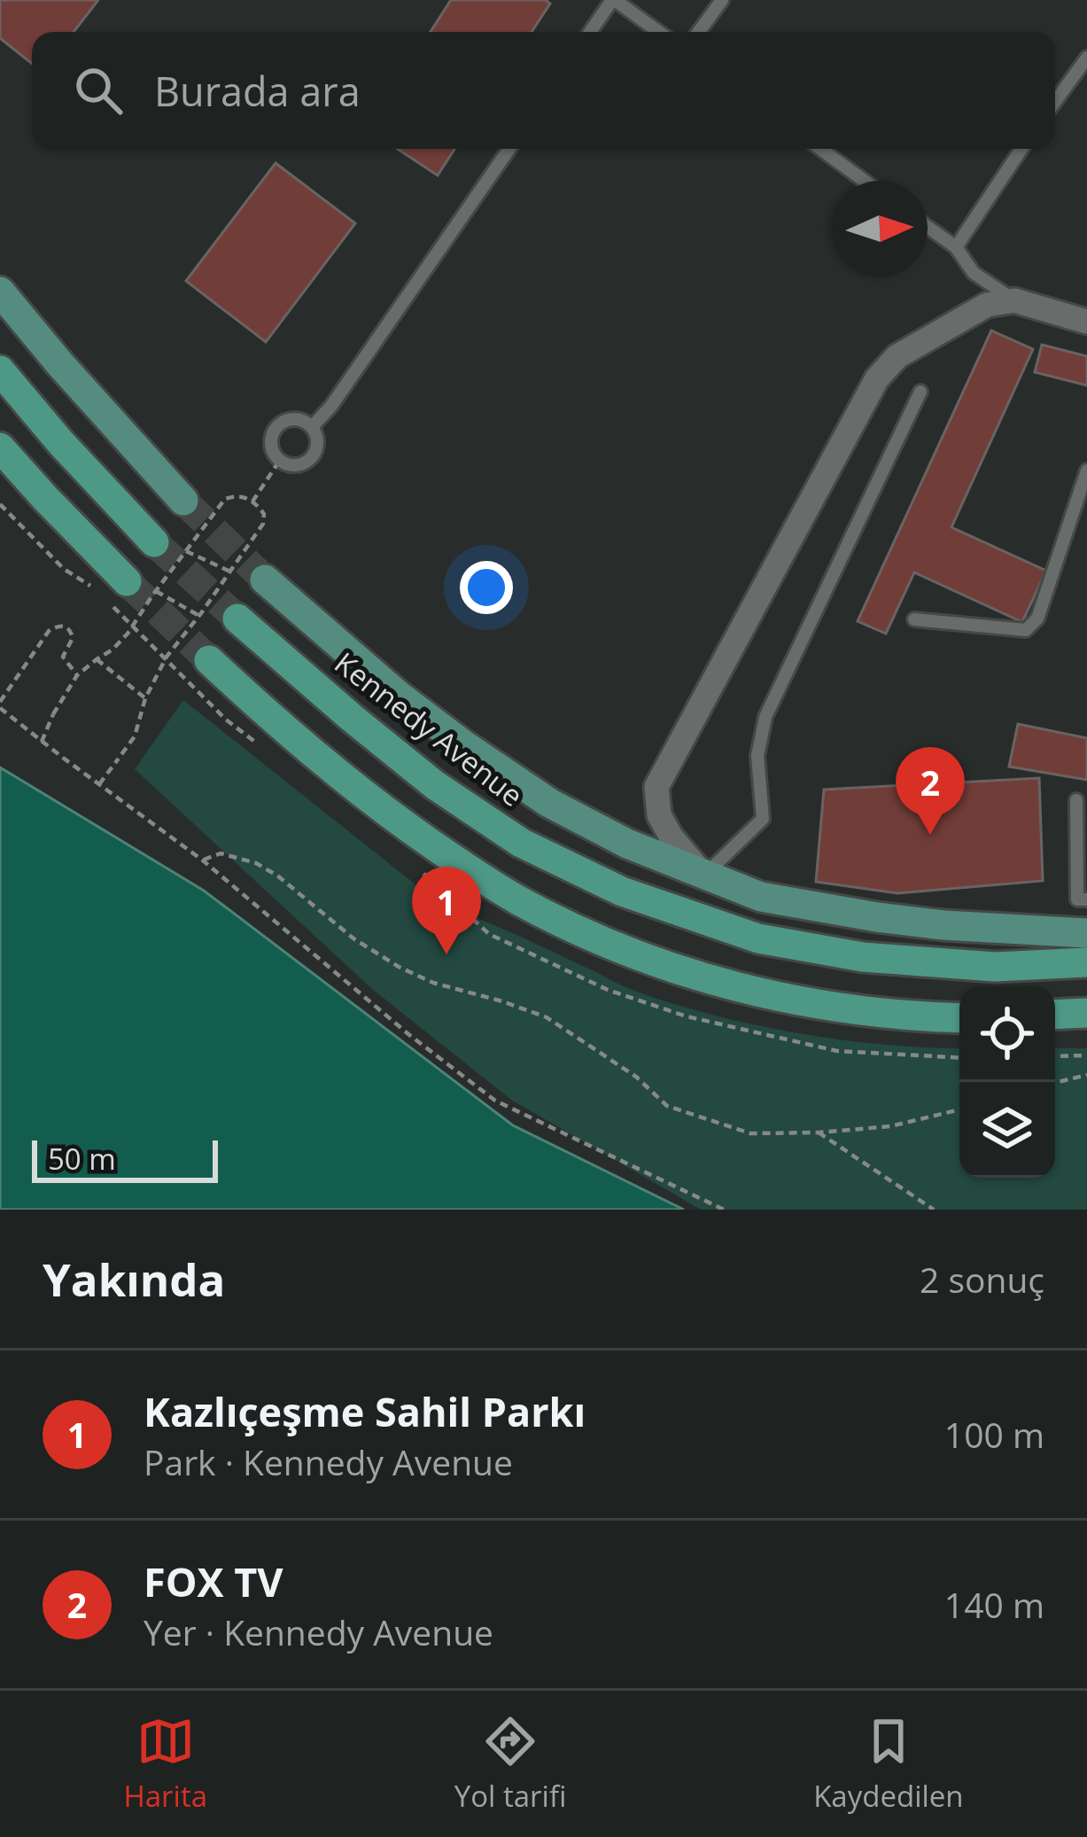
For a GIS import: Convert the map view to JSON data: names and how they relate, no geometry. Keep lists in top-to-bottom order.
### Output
{
  "streets": {
    "highway": ["Kennedy Avenue"]
  },
  "scale_bar": "50 m",
  "north": "right",
  "page": {
    "search": "Burada ara",
    "pins": ["2", "1"],
    "scale": "50 m",
    "heading": ["Yakında", "2 sonuç"],
    "list": [
      {
        "mark": "1",
        "name": "Kazlıçeşme Sahil Parkı",
        "note": "Park · Kennedy Avenue",
        "value": "100 m"
      },
      {
        "mark": "2",
        "name": "FOX TV",
        "note": "Yer · Kennedy Avenue",
        "value": "140 m"
      }
    ],
    "nav": ["Harita", "Yol tarifi", "Kaydedilen"]
  }
}
